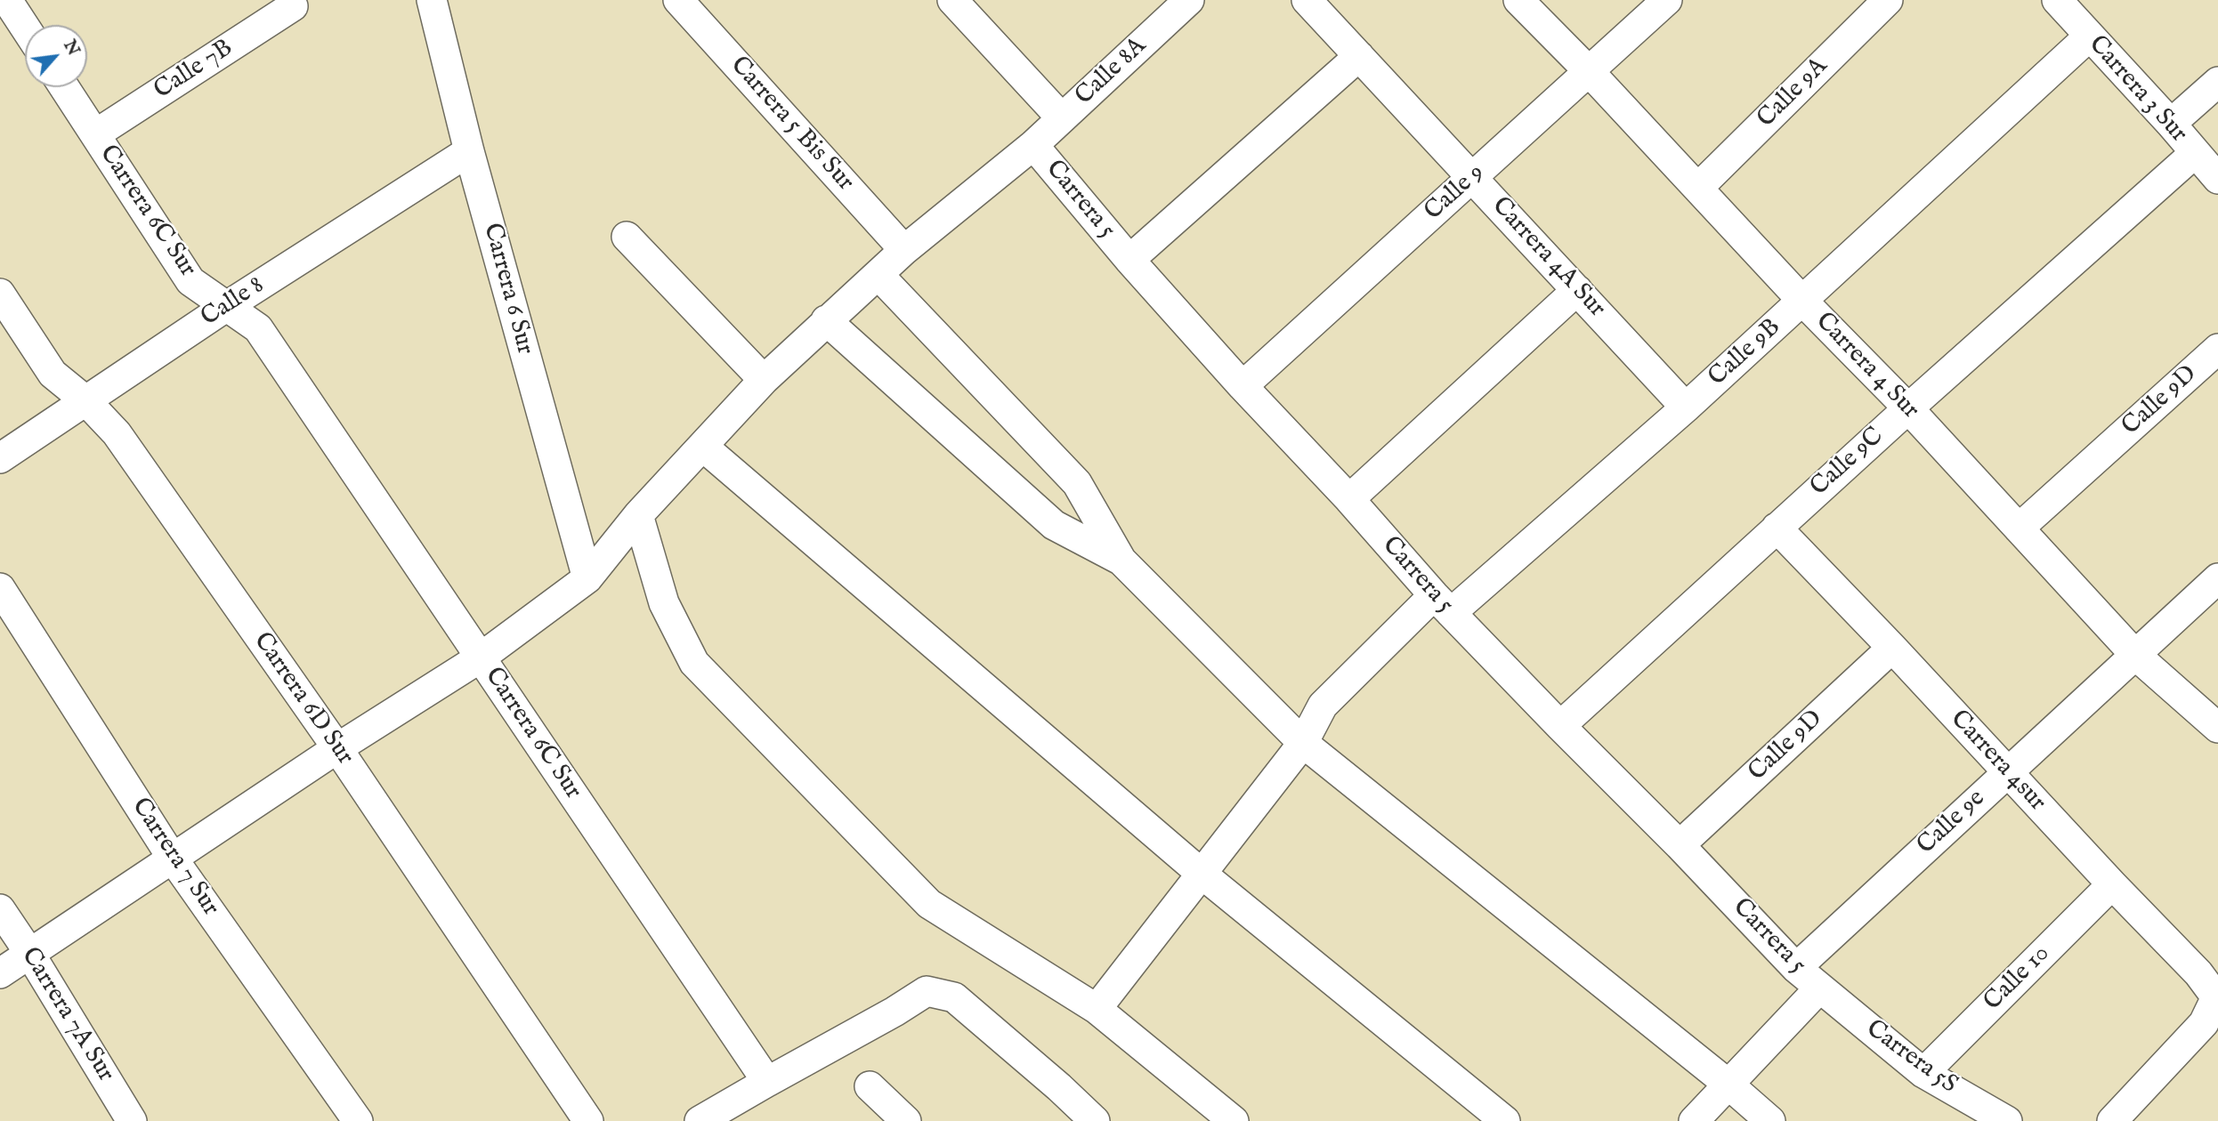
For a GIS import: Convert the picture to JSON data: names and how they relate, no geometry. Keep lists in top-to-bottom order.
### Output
{
  "streets": {
    "street": [
      "Calle 7B",
      "Calle 8A",
      "Carrera 3 Sur",
      "Calle 9A",
      "Carrera 5 Bis Sur",
      "Calle 9",
      "Carrera 5",
      "Carrera 6C Sur",
      "Carrera 4A Sur",
      "Carrera 6 Sur",
      "Calle 8",
      "Calle 9B",
      "Carrera 4 Sur",
      "Calle 9D",
      "Calle 9C",
      "Carrera 6D Sur",
      "Carrera 4sur",
      "Calle 9e",
      "Carrera 7 Sur",
      "Calle 10",
      "Carrera 7A Sur",
      "Carrera 5S"
    ]
  },
  "crossings": [
    ["Calle 7B", "Carrera 6C Sur"],
    ["Calle 8A", "Carrera 5 Bis Sur"],
    ["Calle 8A", "Carrera 5"],
    ["Calle 8A", "Carrera 6C Sur"],
    ["Calle 8A", "Carrera 6 Sur"],
    ["Calle 8A", "Carrera 6D Sur"],
    ["Calle 8A", "Carrera 7 Sur"],
    ["Calle 8A", "Carrera 7A Sur"],
    ["Carrera 3 Sur", "Calle 9B"],
    ["Carrera 3 Sur", "Calle 9C"],
    ["Calle 9A", "Carrera 4 Sur"],
    ["Calle 9", "Carrera 5"],
    ["Calle 9", "Carrera 4A Sur"],
    ["Calle 9", "Carrera 4 Sur"],
    ["Carrera 5", "Calle 9B"],
    ["Carrera 5", "Calle 9D"],
    ["Carrera 5", "Calle 9C"],
    ["Carrera 5", "Calle 9e"],
    ["Carrera 5", "Carrera 5S"],
    ["Carrera 6C Sur", "Calle 8"],
    ["Carrera 4A Sur", "Calle 9B"],
    ["Carrera 6 Sur", "Calle 8"],
    ["Calle 8", "Carrera 6D Sur"],
    ["Calle 9B", "Carrera 4 Sur"],
    ["Carrera 4 Sur", "Calle 9D"],
    ["Carrera 4 Sur", "Calle 9C"],
    ["Carrera 4 Sur", "Calle 9e"],
    ["Calle 9D", "Carrera 4sur"],
    ["Calle 9C", "Carrera 4sur"],
    ["Carrera 4sur", "Calle 9e"],
    ["Carrera 4sur", "Calle 10"],
    ["Calle 10", "Carrera 5S"]
  ],
  "north": "top right"
}
